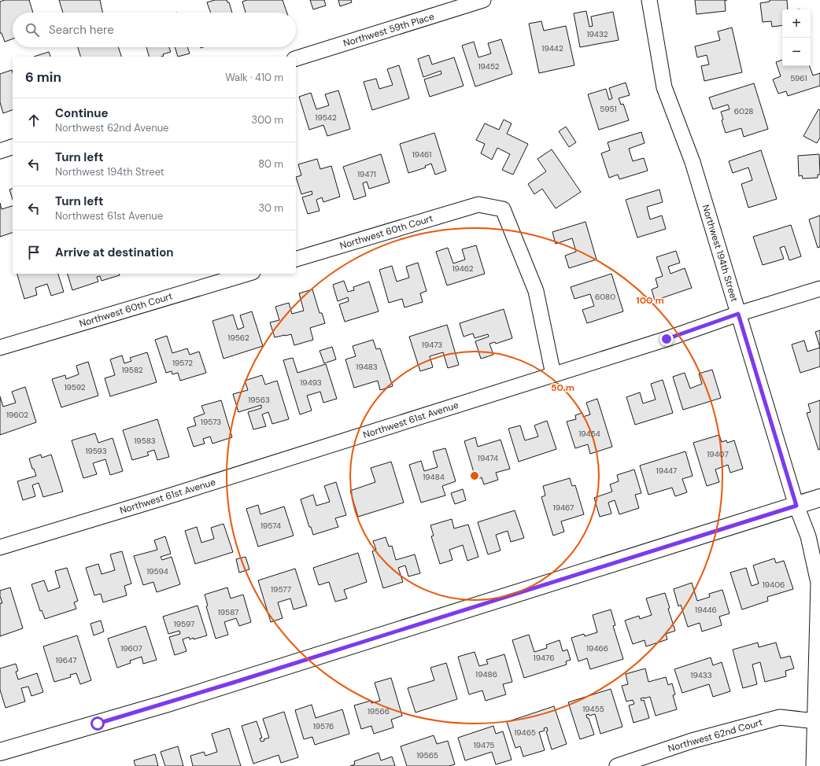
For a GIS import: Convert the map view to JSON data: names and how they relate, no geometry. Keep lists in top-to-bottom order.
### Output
{
  "streets": {
    "street": [
      "Northwest 59th Place",
      "Northwest 60th Court",
      "Northwest 194th Street",
      "Northwest 61st Avenue",
      "Northwest 62nd Court"
    ]
  },
  "crossings": [
    ["Northwest 60th Court", "Northwest 61st Avenue"],
    ["Northwest 194th Street", "Northwest 61st Avenue"],
    ["Northwest 194th Street", "Northwest 62nd Court"]
  ],
  "house_numbers": [
    "19432",
    "19442",
    "19452",
    "5961",
    "5951",
    "6028",
    "19542",
    "19461",
    "19471",
    "19462",
    "6080",
    "19562",
    "19473",
    "19572",
    "19483",
    "19582",
    "19493",
    "19592",
    "19563",
    "19602",
    "19573",
    "19454",
    "19583",
    "19593",
    "19407",
    "19474",
    "19447",
    "19484",
    "19467",
    "19574",
    "19594",
    "19406",
    "19577",
    "19446",
    "19587",
    "19597",
    "19607",
    "19466",
    "19476",
    "19647",
    "19486",
    "19433",
    "19455",
    "19566",
    "19576",
    "19465",
    "19475",
    "19565"
  ],
  "page": {
    "map_buttons": ["+", "−"],
    "search": "Search here",
    "heading": ["6 min", "Walk · 410 m"],
    "list": [
      ["Continue", "Northwest 62nd Avenue", "300 m"],
      ["Turn left", "Northwest 194th Street", "80 m"],
      ["Turn left", "Northwest 61st Avenue", "30 m"],
      "Arrive at destination"
    ]
  },
  "rings": ["100 m", "50 m"]
}
